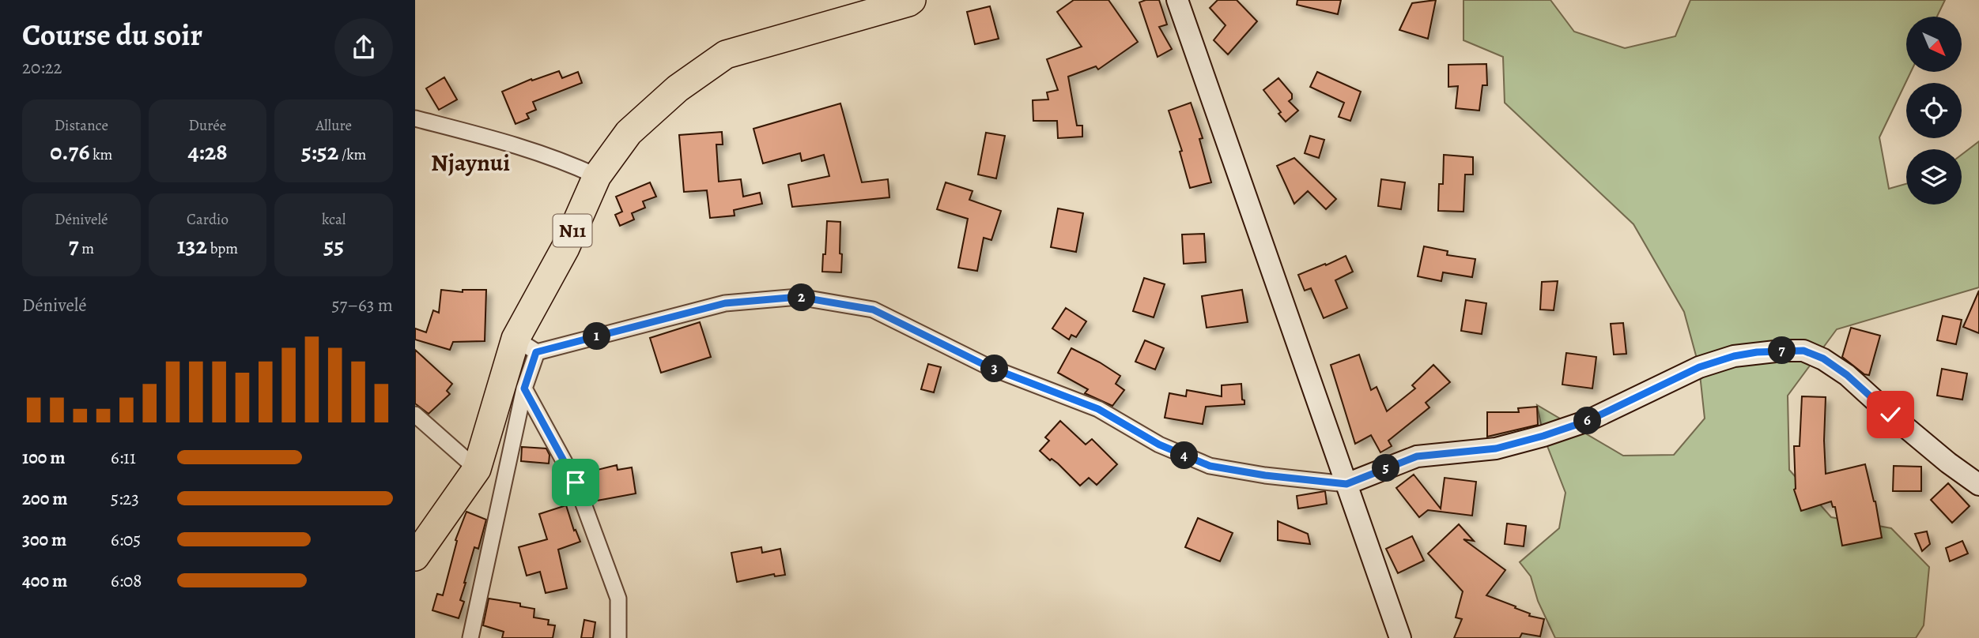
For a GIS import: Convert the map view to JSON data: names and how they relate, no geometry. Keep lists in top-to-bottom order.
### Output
{
  "streets": {
    "highway": ["N11"]
  },
  "districts": ["Njaynui"],
  "north": "bottom right",
  "page": {
    "heading": ["Course du soir", "20:22"],
    "stats": [
      ["Distance", "0.76 km"],
      ["Durée", "4:28"],
      ["Allure", "5:52 /km"],
      ["Dénivelé", "7 m"],
      ["Cardio", "132 bpm"],
      ["kcal", "55"]
    ],
    "chart": ["Dénivelé", "57–63 m"],
    "pins": [
      "2",
      "1",
      "7",
      "3",
      "6",
      "4",
      "5"
    ],
    "list": [
      {
        "name": "100 m",
        "note": "6:11"
      },
      {
        "name": "200 m",
        "note": "5:23"
      },
      {
        "name": "300 m",
        "note": "6:05"
      },
      {
        "name": "400 m",
        "note": "6:08"
      }
    ]
  }
}
